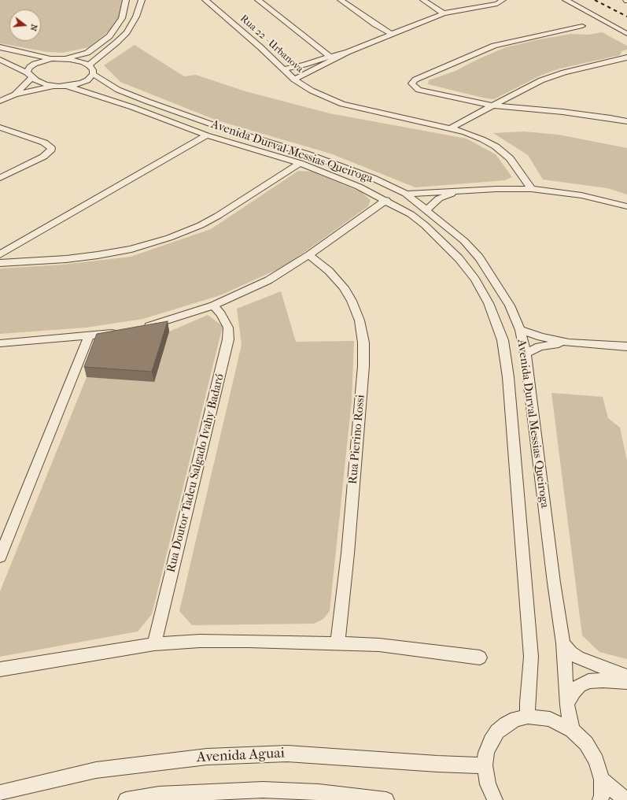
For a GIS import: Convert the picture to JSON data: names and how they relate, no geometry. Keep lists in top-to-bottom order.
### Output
{
  "streets": {
    "street": [
      "Rua 22 - Urbanova",
      "Avenida Durval Messias Queiroga",
      "Rua Pierino Rossi",
      "Rua Doutor Tadeu Salgado Ivahy Badaró",
      "Avenida Aguai"
    ]
  },
  "north": "right"
}
